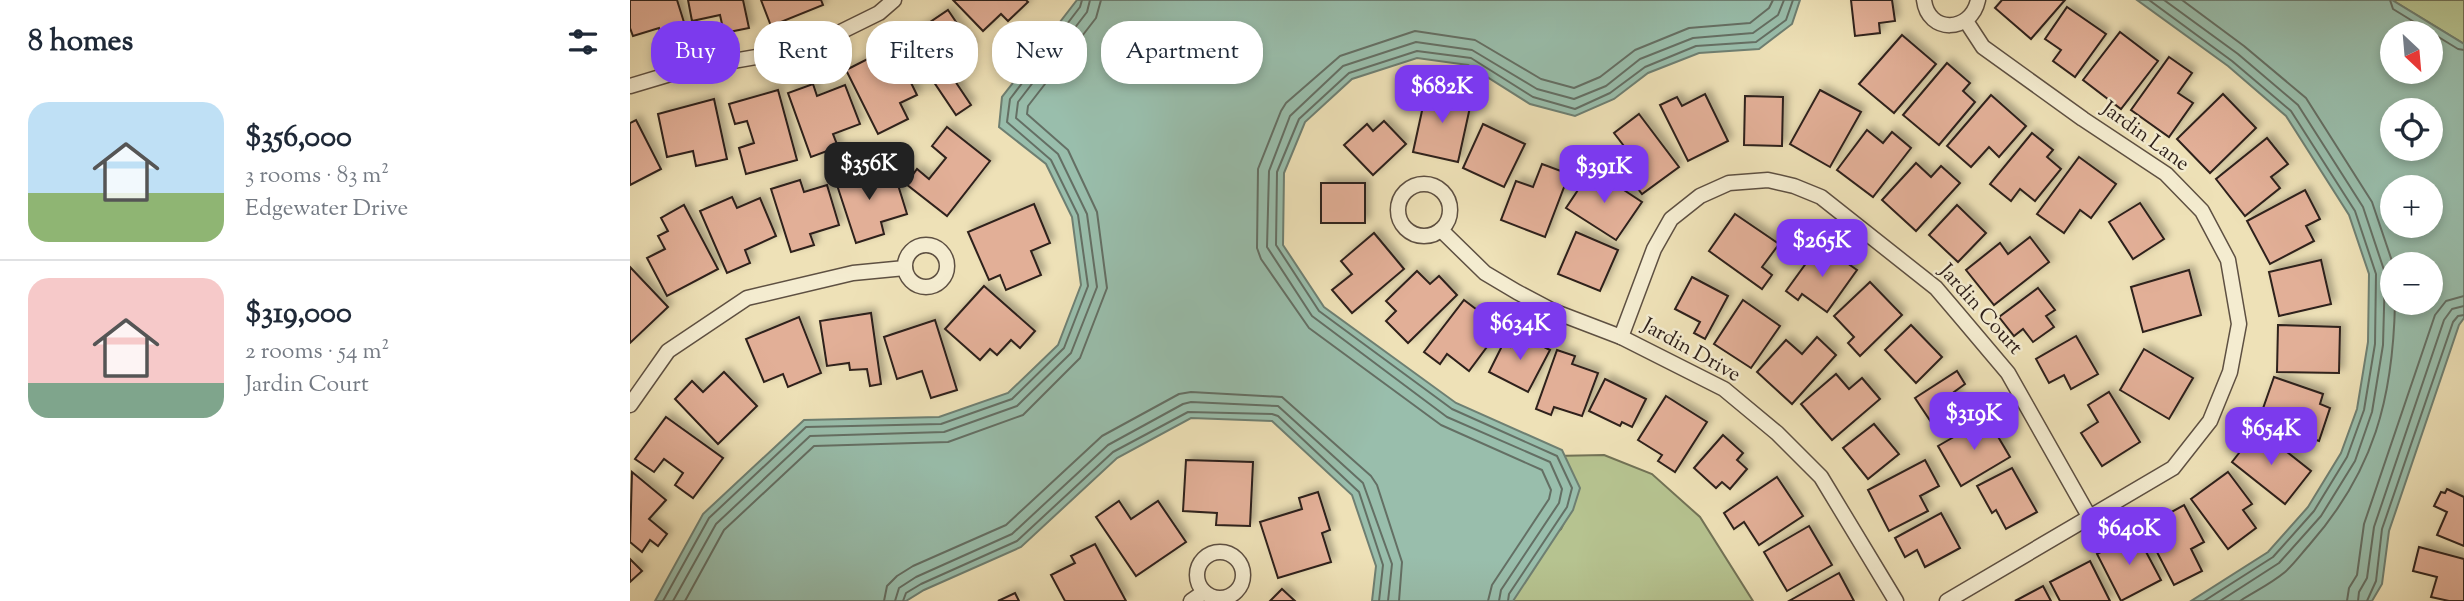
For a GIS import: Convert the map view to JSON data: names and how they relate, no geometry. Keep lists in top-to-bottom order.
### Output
{
  "streets": {
    "street": ["Jardin Lane", "Jardin Court", "Jardin Drive"]
  },
  "crossings": [
    ["Jardin Lane", "Jardin Court"],
    ["Jardin Court", "Jardin Drive"]
  ],
  "north": "bottom right",
  "page": {
    "heading": "8 homes",
    "map_buttons": ["+", "−"],
    "chip": [
      "Buy",
      "Rent",
      "Filters",
      "New",
      "Apartment"
    ],
    "price": [
      "$682K",
      "$356K",
      "$391K",
      "$265K",
      "$634K",
      "$319K",
      "$654K",
      "$640K"
    ],
    "list": [
      {
        "name": "$356,000",
        "note": "3 rooms · 83 m² · Edgewater Drive"
      },
      {
        "name": "$319,000",
        "note": "2 rooms · 54 m² · Jardin Court"
      }
    ]
  }
}
